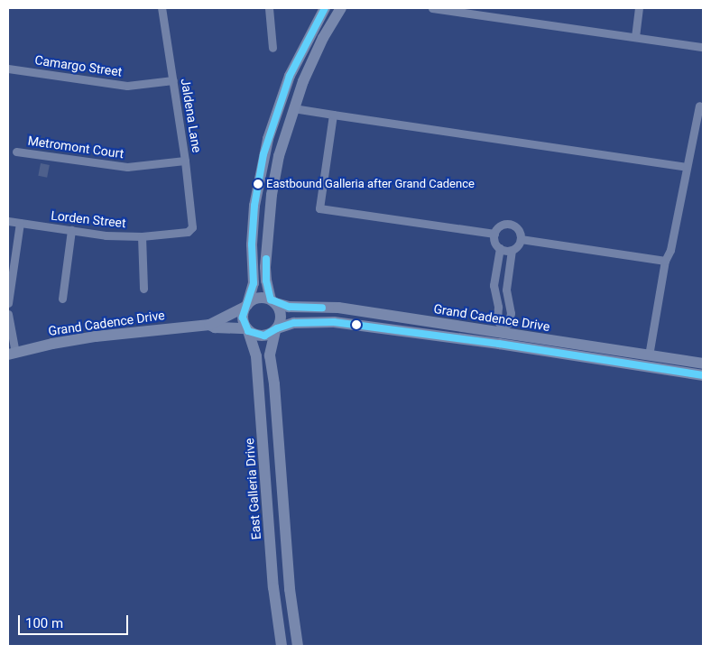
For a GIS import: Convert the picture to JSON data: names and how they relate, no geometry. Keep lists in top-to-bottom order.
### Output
{
  "streets": {
    "main road": ["Grand Cadence Drive", "East Galleria Drive"],
    "street": [
      "Camargo Street",
      "Jaldena Lane",
      "Metromont Court",
      "Lorden Street"
    ]
  },
  "crossings": [
    ["Camargo Street", "Jaldena Lane"],
    ["Jaldena Lane", "Metromont Court"],
    ["Jaldena Lane", "Lorden Street"],
    ["Grand Cadence Drive", "East Galleria Drive"]
  ],
  "places": ["Eastbound Galleria after Grand Cadence"],
  "scale_bar": "100 m"
}
